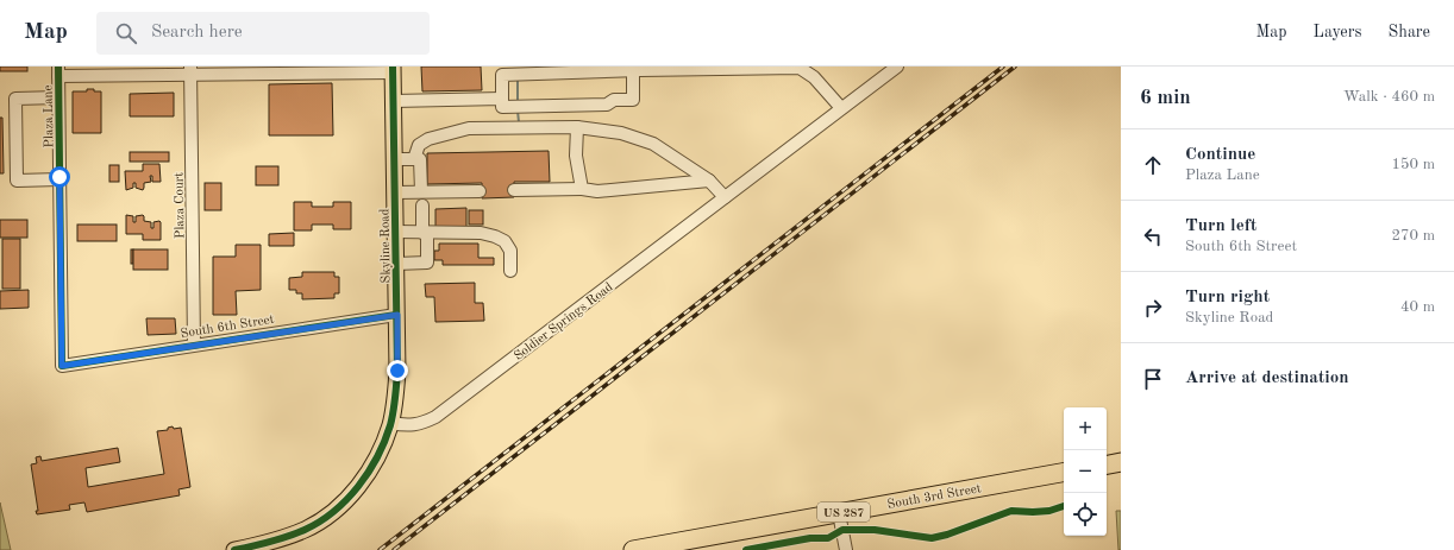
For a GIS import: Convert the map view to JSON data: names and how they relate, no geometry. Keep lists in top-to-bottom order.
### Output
{
  "streets": {
    "highway": ["South 3rd Street", "US 287"],
    "main road": ["Skyline Road"],
    "street": [
      "Plaza Lane",
      "Plaza Court",
      "Soldier Springs Road",
      "South 6th Street"
    ]
  },
  "crossings": [
    ["Plaza Lane", "South 6th Street"],
    ["Plaza Court", "South 6th Street"],
    ["Skyline Road", "Soldier Springs Road"],
    ["Skyline Road", "South 6th Street"]
  ],
  "page": {
    "header": "Map",
    "search": "Search here",
    "nav": ["Map", "Layers", "Share"],
    "heading": ["6 min", "Walk · 460 m"],
    "list": [
      ["Continue", "Plaza Lane", "150 m"],
      ["Turn left", "South 6th Street", "270 m"],
      ["Turn right", "Skyline Road", "40 m"],
      "Arrive at destination"
    ],
    "map_buttons": ["+", "−"]
  }
}
